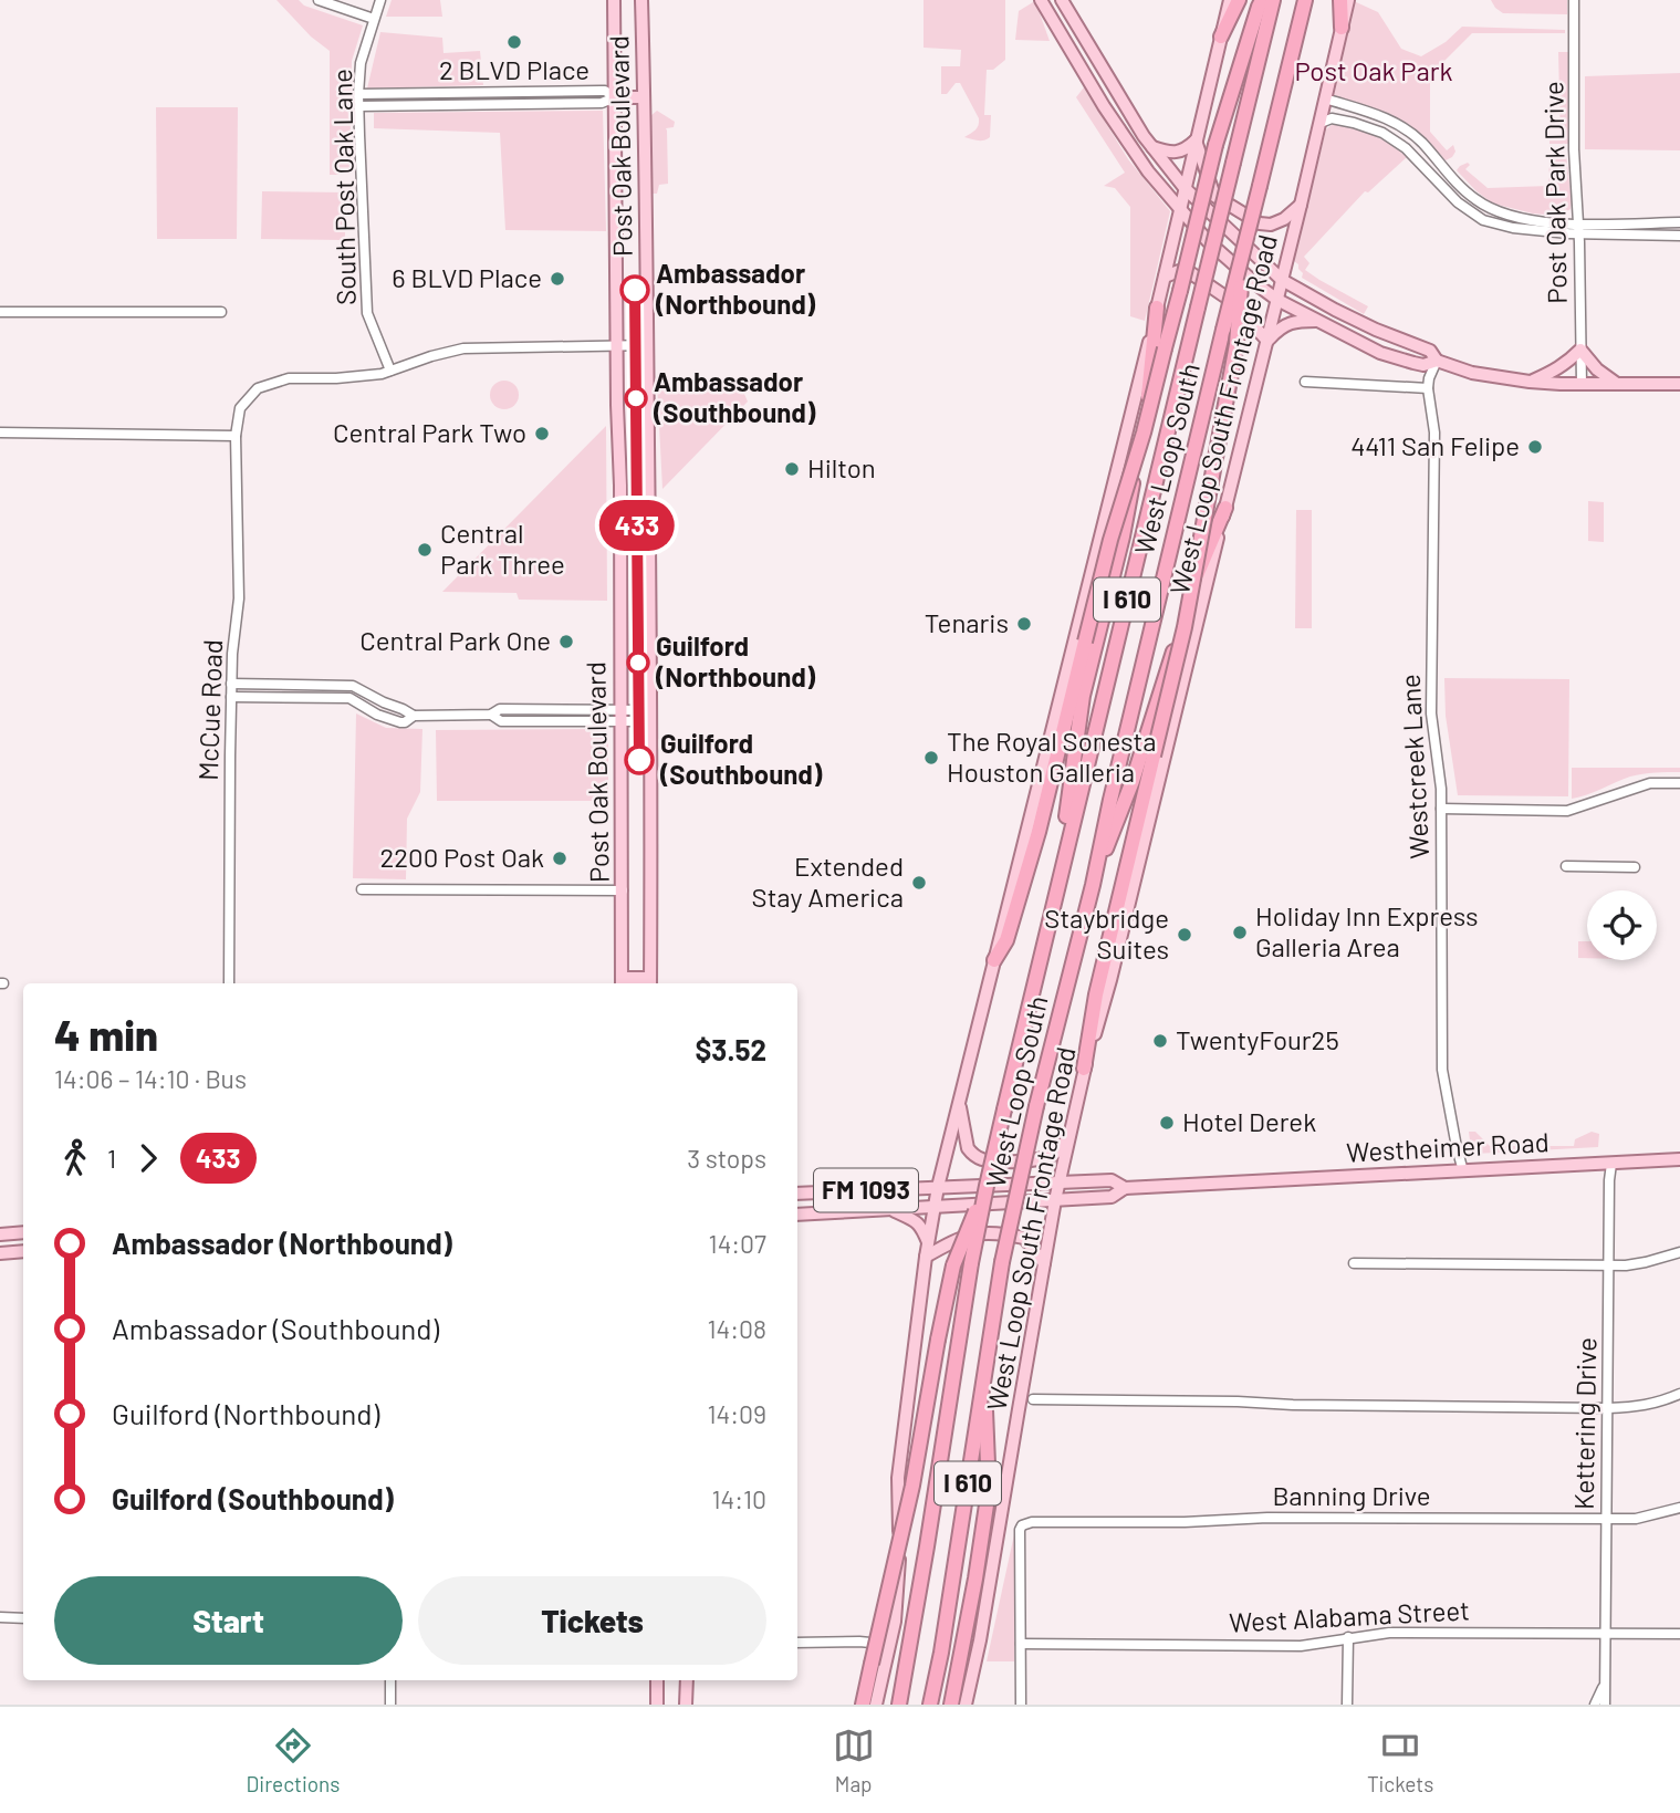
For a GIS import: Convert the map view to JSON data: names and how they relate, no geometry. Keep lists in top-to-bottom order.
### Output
{
  "streets": {
    "highway": ["West Loop South", "I 610"],
    "main road": [
      "Post Oak Boulevard",
      "West Loop South Frontage Road",
      "Westheimer Road",
      "FM 1093"
    ],
    "street": [
      "South Post Oak Lane",
      "Post Oak Park Drive",
      "McCue Road",
      "Westcreek Lane",
      "Kettering Drive",
      "Banning Drive",
      "West Alabama Street"
    ]
  },
  "crossings": [
    ["Post Oak Boulevard", "McCue Road"],
    ["South Post Oak Lane", "McCue Road"],
    ["West Loop South Frontage Road", "Westheimer Road"],
    ["Westcreek Lane", "Westheimer Road"],
    ["Westheimer Road", "Kettering Drive"],
    ["Kettering Drive", "Banning Drive"],
    ["Kettering Drive", "West Alabama Street"],
    ["Banning Drive", "West Alabama Street"]
  ],
  "parks": ["Post Oak Park"],
  "places": [
    "2 BLVD Place",
    "6 BLVD Place",
    "Ambassador (Northbound)",
    "Ambassador (Southbound)",
    "Central Park Two",
    "4411 San Felipe",
    "Hilton",
    "Central Park Three",
    "Tenaris",
    "Central Park One",
    "Guilford (Northbound)",
    "The Royal Sonesta Houston Galleria",
    "Guilford (Southbound)",
    "2200 Post Oak",
    "Extended Stay America",
    "Holiday Inn Express Galleria Area",
    "Staybridge Suites",
    "TwentyFour25",
    "Hotel Derek"
  ],
  "lines": ["bus line 433"],
  "page": {
    "on_map": "433",
    "heading": ["4 min", "14:06 – 14:10 · Bus", "$3.52"],
    "legs": ["1", "433", "3 stops"],
    "list": [
      {
        "name": "Ambassador (Northbound)",
        "value": "14:07"
      },
      {
        "name": "Ambassador (Southbound)",
        "value": "14:08"
      },
      {
        "name": "Guilford (Northbound)",
        "value": "14:09"
      },
      {
        "name": "Guilford (Southbound)",
        "value": "14:10"
      }
    ],
    "buttons": ["Start", "Tickets"],
    "tabs": ["Directions", "Map", "Tickets"]
  }
}
